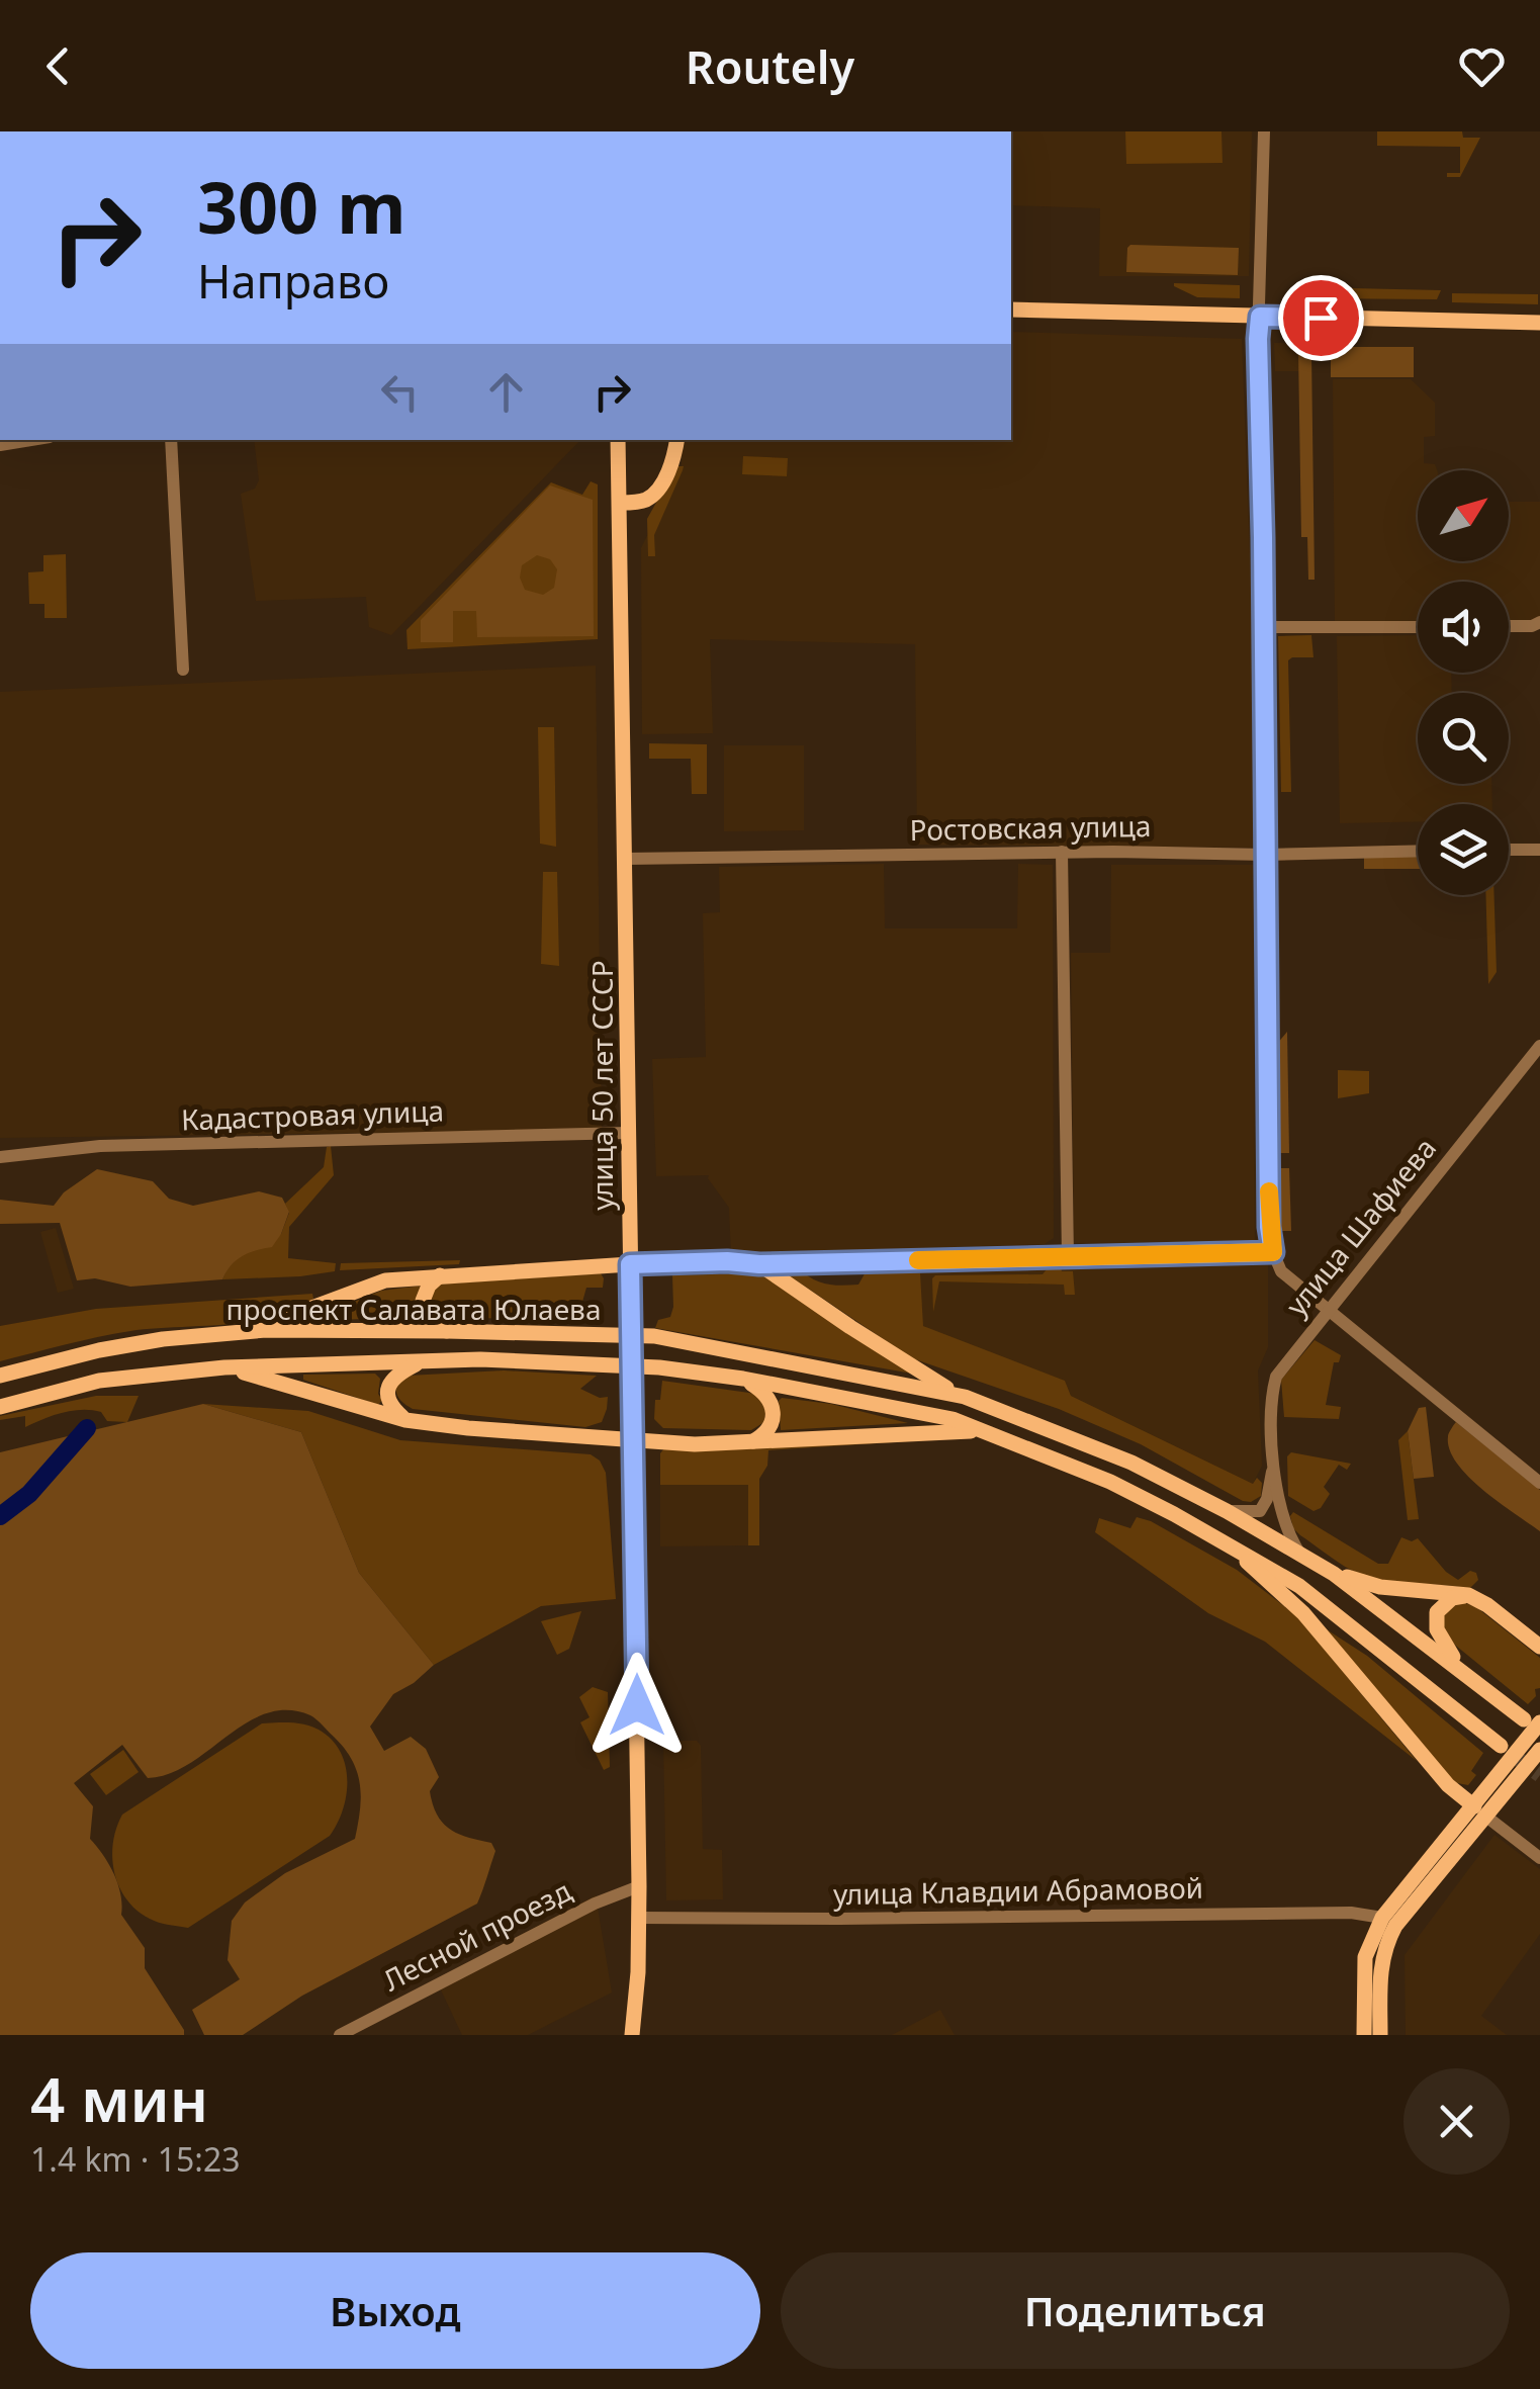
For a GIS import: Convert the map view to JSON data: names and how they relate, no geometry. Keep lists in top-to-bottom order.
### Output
{
  "streets": {
    "main road": ["улица 50 лет СССР", "проспект Салавата Юлаева"],
    "street": [
      "Ростовская улица",
      "Кадастровая улица",
      "улица Шафиева",
      "улица Клавдии Абрамовой",
      "Лесной проезд"
    ]
  },
  "crossings": [
    ["Ростовская улица", "улица 50 лет СССР"],
    ["улица 50 лет СССР", "Кадастровая улица"],
    ["улица 50 лет СССР", "улица Клавдии Абрамовой"],
    ["улица 50 лет СССР", "Лесной проезд"],
    ["улица Шафиева", "проспект Салавата Юлаева"]
  ],
  "north": "top right",
  "page": {
    "header": "Routely",
    "turn": ["300 m", "Направо"],
    "heading": ["4 мин", "1.4 km · 15:23"],
    "buttons": ["Выход", "Поделиться"]
  }
}
